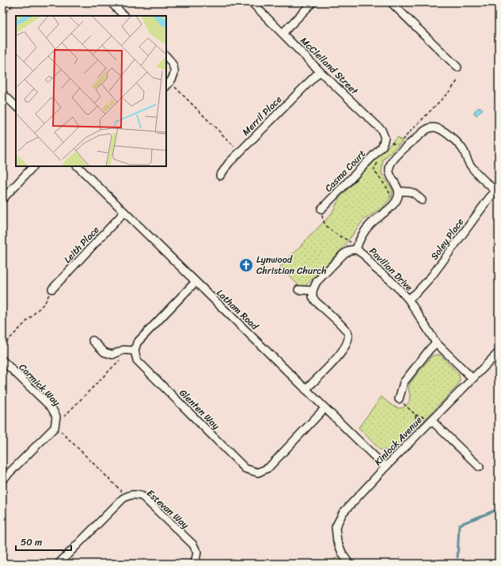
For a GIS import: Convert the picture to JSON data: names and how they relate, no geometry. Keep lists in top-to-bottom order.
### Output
{
  "streets": {
    "street": [
      "McClelland Street",
      "Merril Place",
      "Casma Court",
      "Soley Place",
      "Leith Place",
      "Pavilion Drive",
      "Latham Road",
      "Carmick Way",
      "Glenten Way",
      "Kinlock Avenue",
      "Estevan Way"
    ]
  },
  "crossings": [
    ["McClelland Street", "Merril Place"],
    ["McClelland Street", "Casma Court"],
    ["Soley Place", "Pavilion Drive"],
    ["Leith Place", "Latham Road"],
    ["Pavilion Drive", "Kinlock Avenue"],
    ["Latham Road", "Glenten Way"],
    ["Latham Road", "Kinlock Avenue"]
  ],
  "places": {
    "church": ["Lynwood Christian Church"]
  },
  "scale_bar": "50 m"
}
